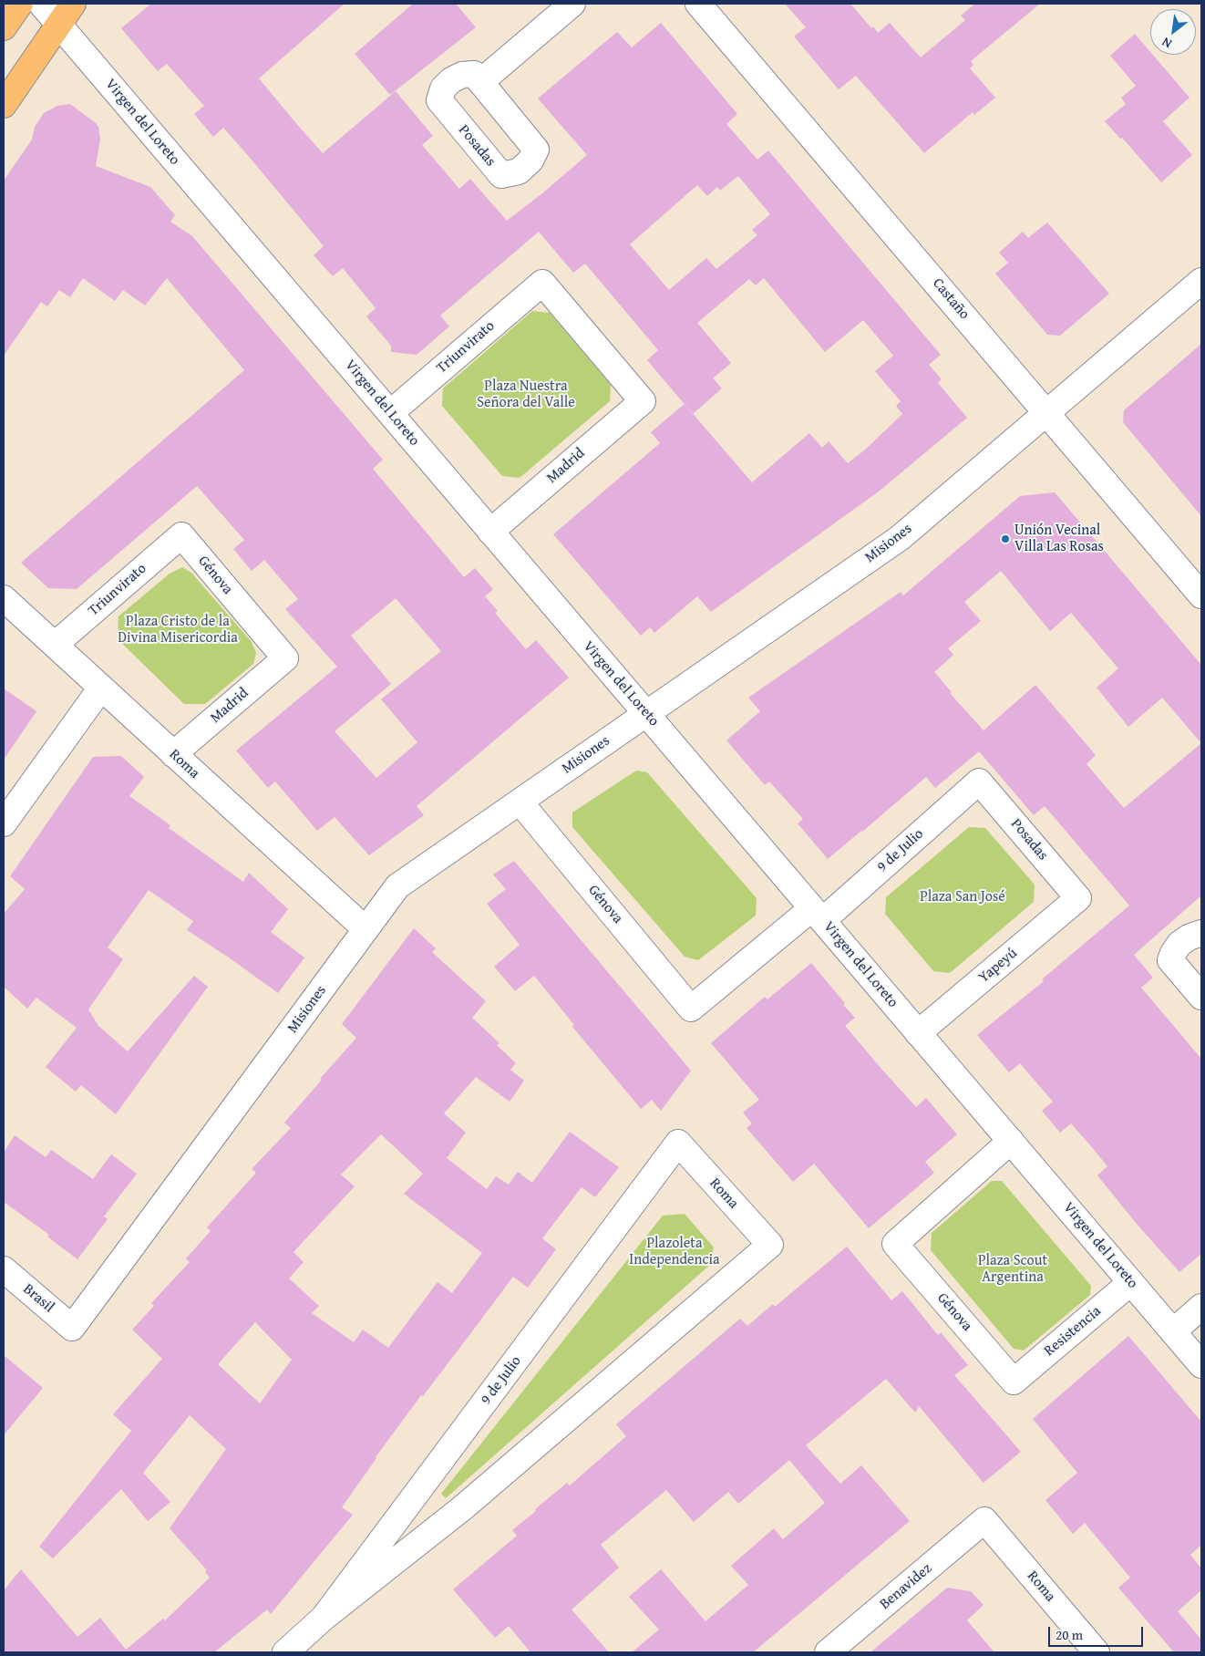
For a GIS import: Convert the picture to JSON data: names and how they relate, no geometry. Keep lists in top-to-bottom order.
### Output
{
  "streets": {
    "street": [
      "Virgen del Loreto",
      "Posadas",
      "Castaño",
      "Triunvirato",
      "Madrid",
      "Misiones",
      "Génova",
      "Roma",
      "9 de Julio",
      "Yapeyú",
      "Brasil",
      "Resistencia",
      "Benavidez"
    ]
  },
  "crossings": [
    ["Virgen del Loreto", "Triunvirato"],
    ["Virgen del Loreto", "Madrid"],
    ["Virgen del Loreto", "Misiones"],
    ["Virgen del Loreto", "Génova"],
    ["Virgen del Loreto", "9 de Julio"],
    ["Virgen del Loreto", "Yapeyú"],
    ["Virgen del Loreto", "Resistencia"],
    ["Posadas", "9 de Julio"],
    ["Posadas", "Yapeyú"],
    ["Castaño", "Misiones"],
    ["Triunvirato", "Madrid"],
    ["Triunvirato", "Génova"],
    ["Triunvirato", "Roma"],
    ["Madrid", "Génova"],
    ["Madrid", "Roma"],
    ["Misiones", "Génova"],
    ["Misiones", "Roma"],
    ["Misiones", "Brasil"],
    ["Génova", "9 de Julio"],
    ["Génova", "Resistencia"],
    ["Roma", "9 de Julio"],
    ["Roma", "Benavidez"]
  ],
  "parks": [
    "Plaza Nuestra Señora del Valle",
    "Plaza Cristo de la Divina Misericordia",
    "Plaza San José",
    "Plazoleta Independencia",
    "Plaza Scout Argentina"
  ],
  "places": ["Unión Vecinal Villa Las Rosas"],
  "scale_bar": "20 m",
  "north": "bottom left"
}
